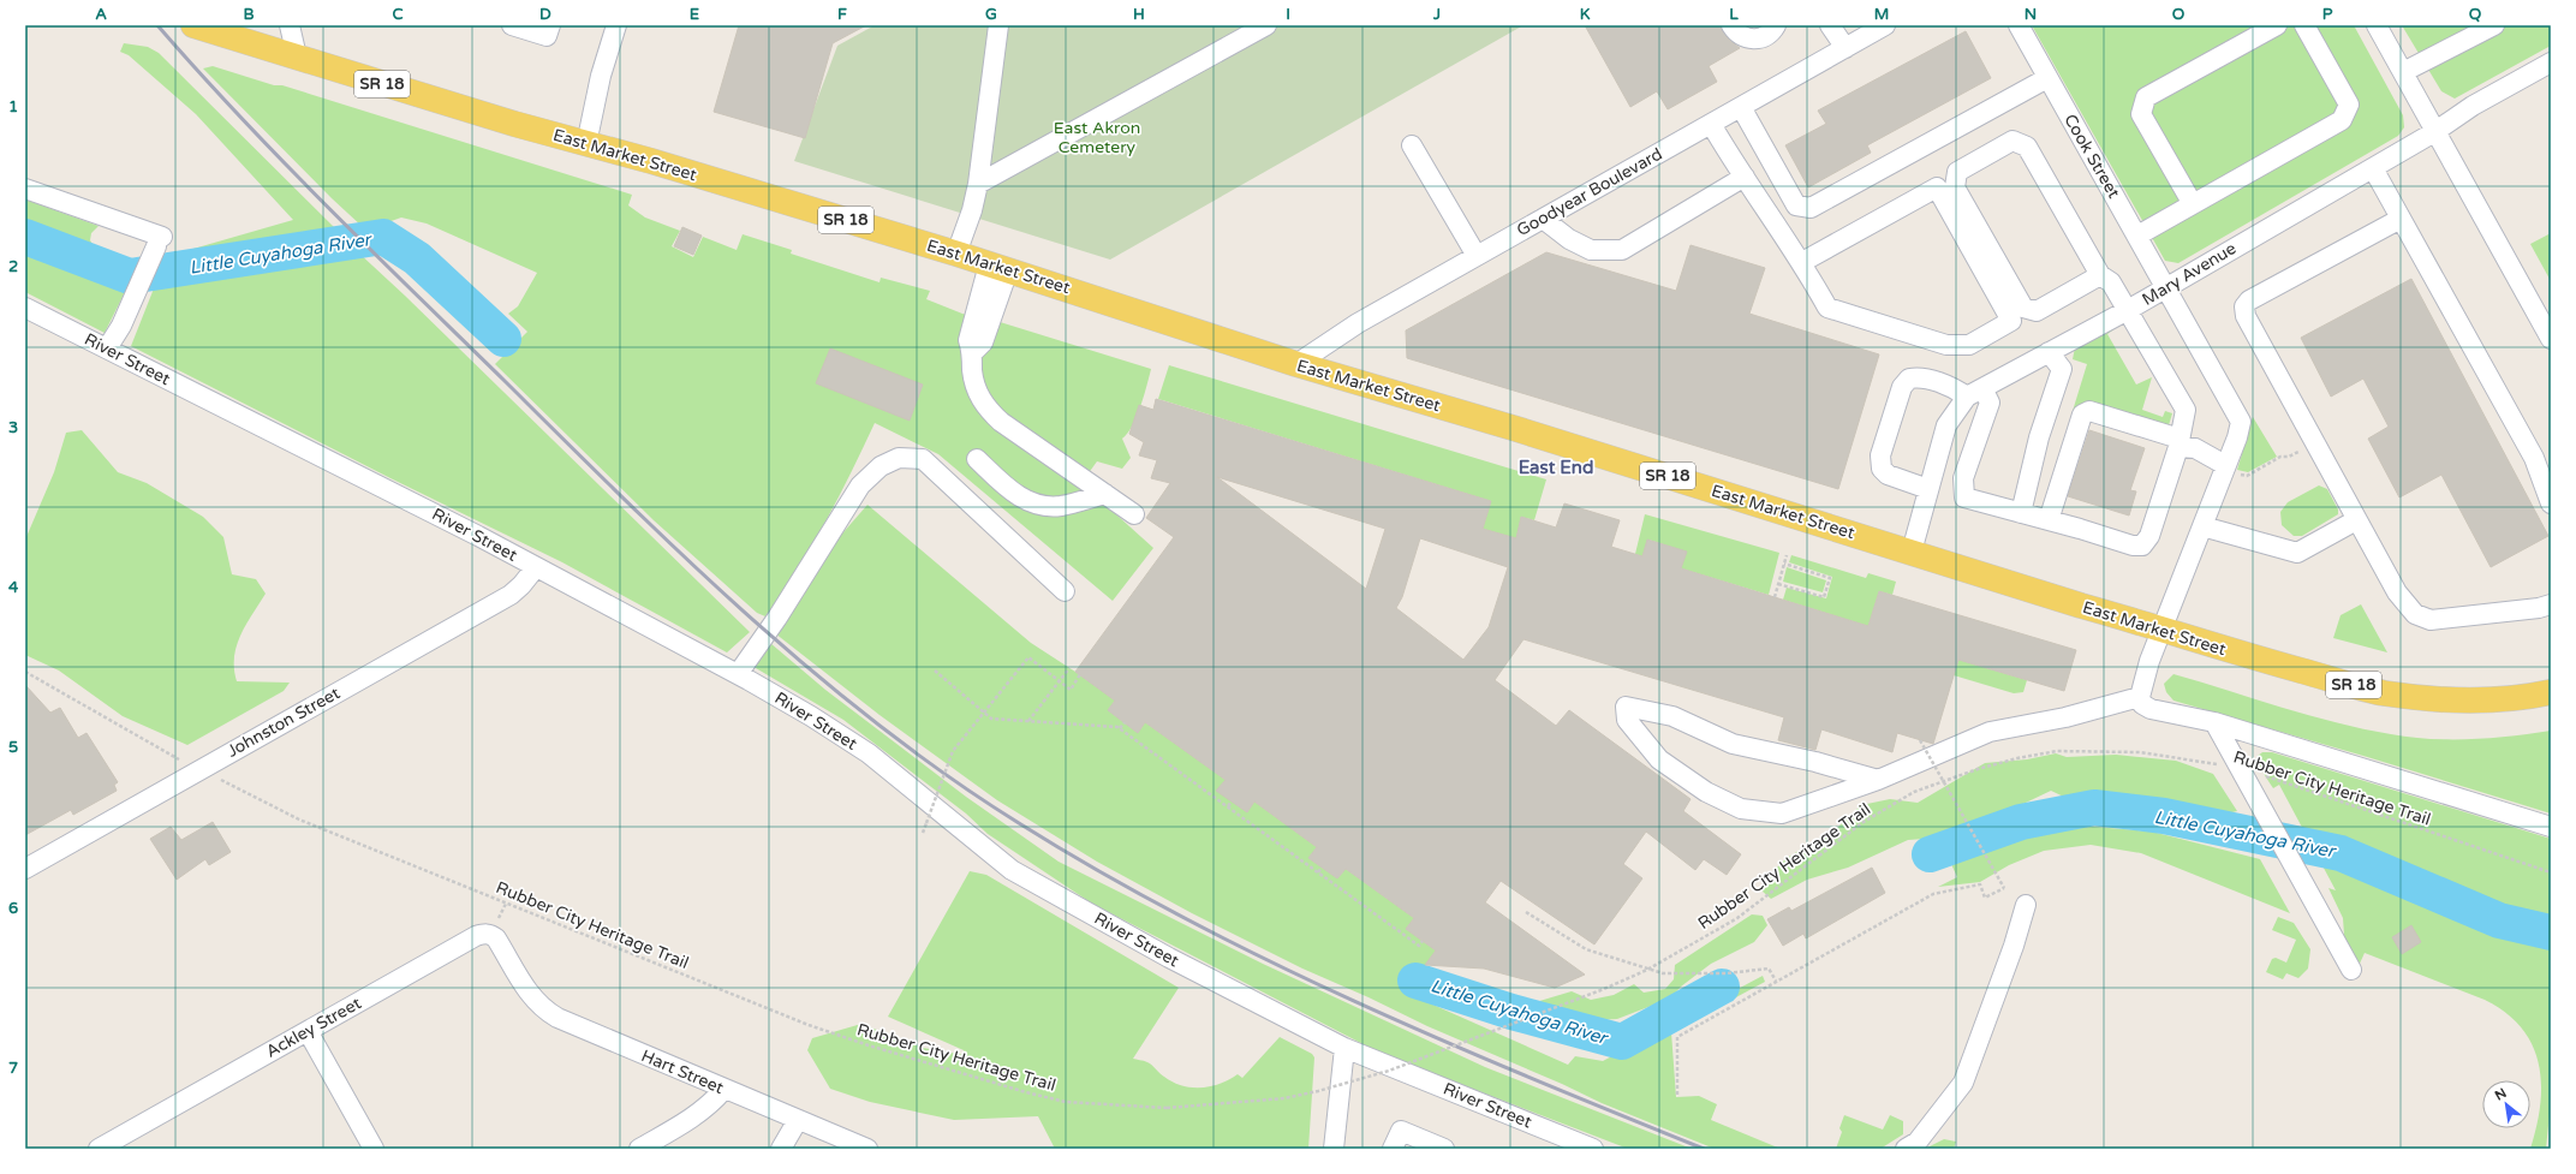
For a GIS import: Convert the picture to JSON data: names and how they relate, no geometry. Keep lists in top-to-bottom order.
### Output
{
  "streets": {
    "main road": ["SR 18", "East Market Street"],
    "street": [
      "Cook Street",
      "Goodyear Boulevard",
      "Mary Avenue",
      "River Street",
      "Johnston Street",
      "Ackley Street",
      "Hart Street"
    ],
    "path": ["Rubber City Heritage Trail"]
  },
  "crossings": [
    ["East Market Street", "Cook Street"],
    ["East Market Street", "Goodyear Boulevard"],
    ["East Market Street", "Mary Avenue"],
    ["Cook Street", "Mary Avenue"],
    ["River Street", "Johnston Street"],
    ["Johnston Street", "Rubber City Heritage Trail"],
    ["Ackley Street", "Hart Street"]
  ],
  "districts": ["East End"],
  "water": ["Little Cuyahoga River"],
  "parks": ["East Akron Cemetery"],
  "north": "top left",
  "grid": {
    "columns": [
      "A",
      "B",
      "C",
      "D",
      "E",
      "F",
      "G",
      "H",
      "I",
      "J",
      "K",
      "L",
      "M",
      "N",
      "O",
      "P",
      "Q"
    ],
    "rows": [
      "1",
      "2",
      "3",
      "4",
      "5",
      "6",
      "7"
    ]
  }
}
